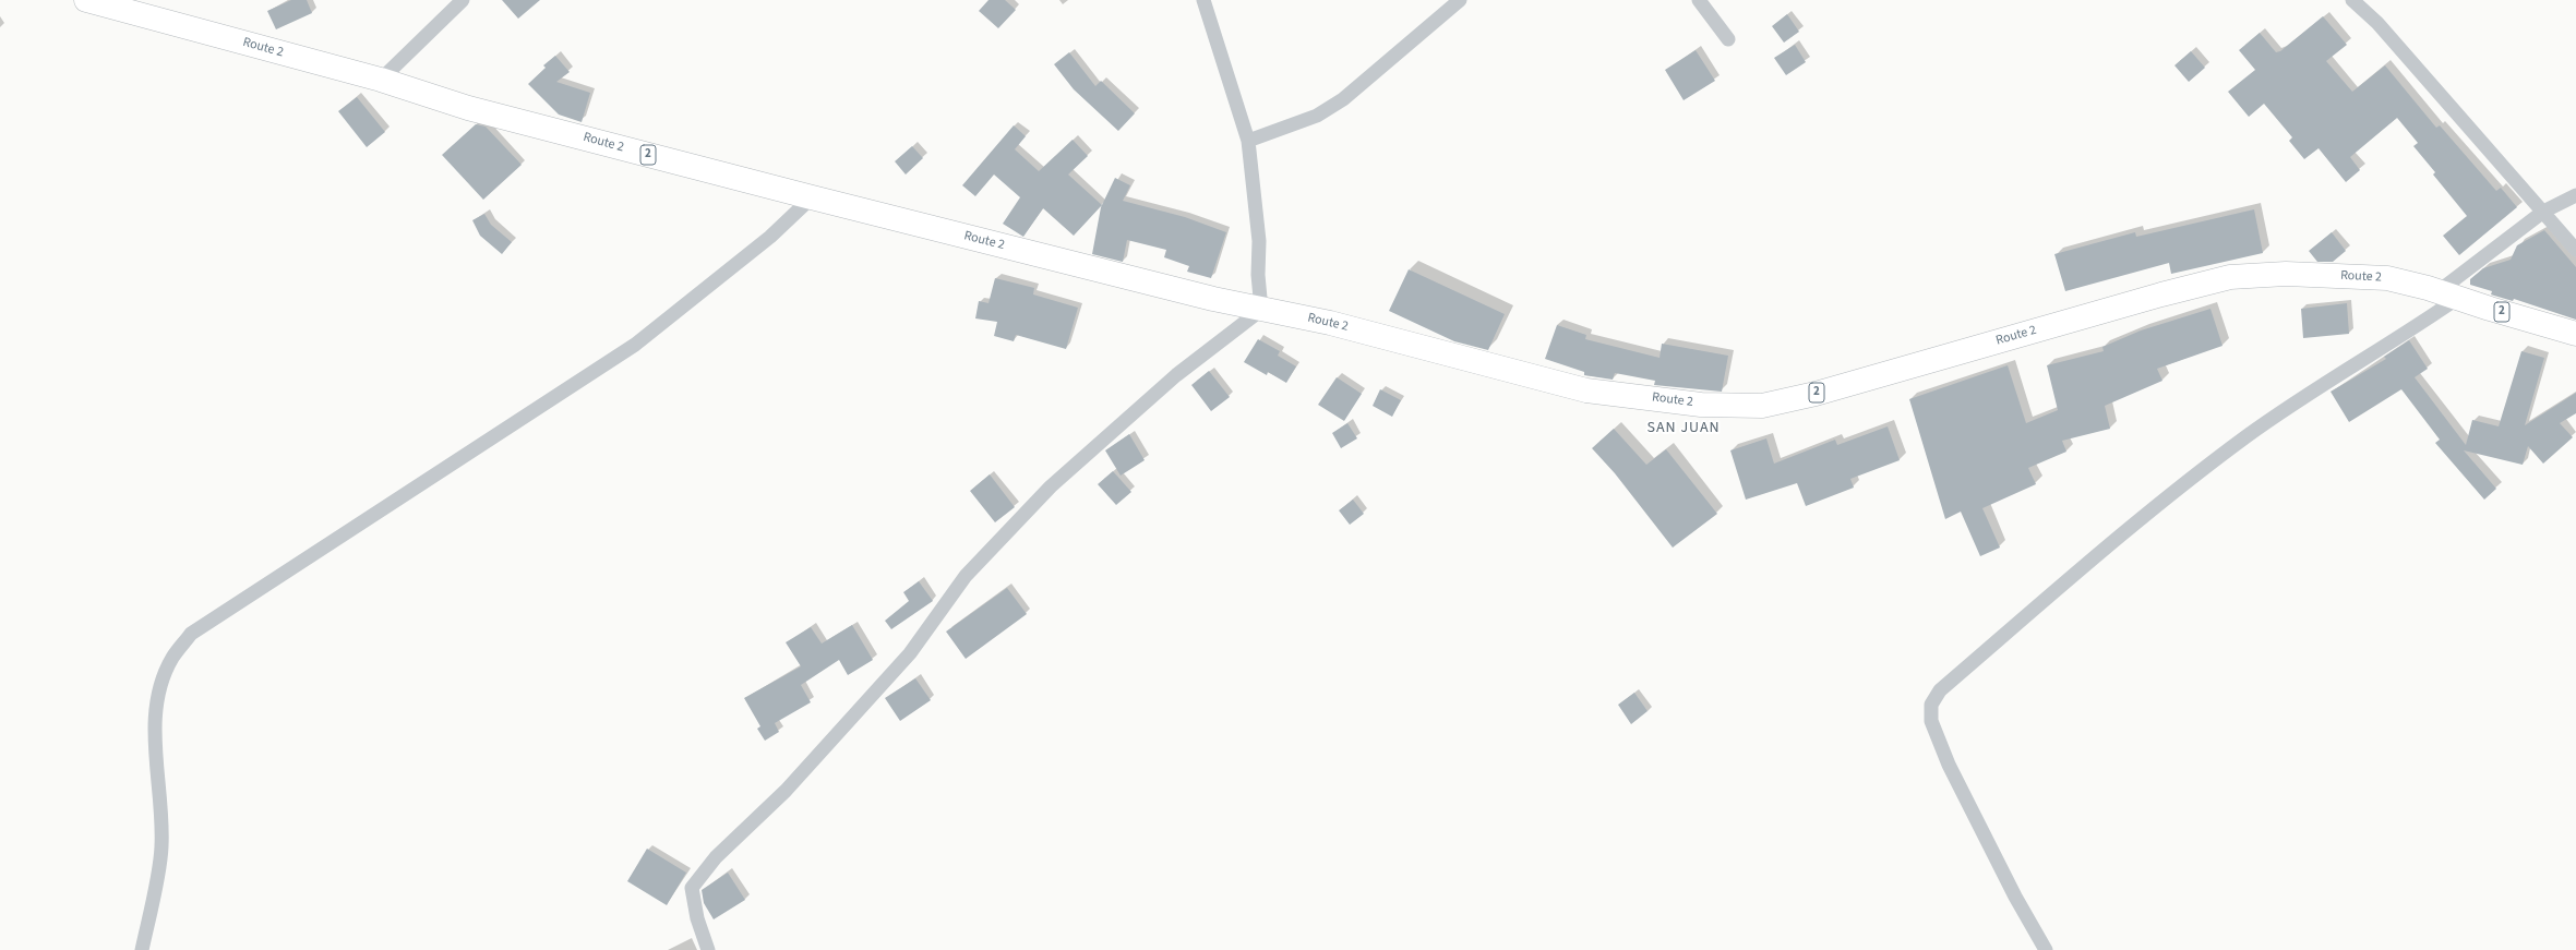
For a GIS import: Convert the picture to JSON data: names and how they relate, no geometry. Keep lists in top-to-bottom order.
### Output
{
  "streets": {
    "highway": ["Route 2", "2"]
  },
  "districts": ["SAN JUAN"]
}
